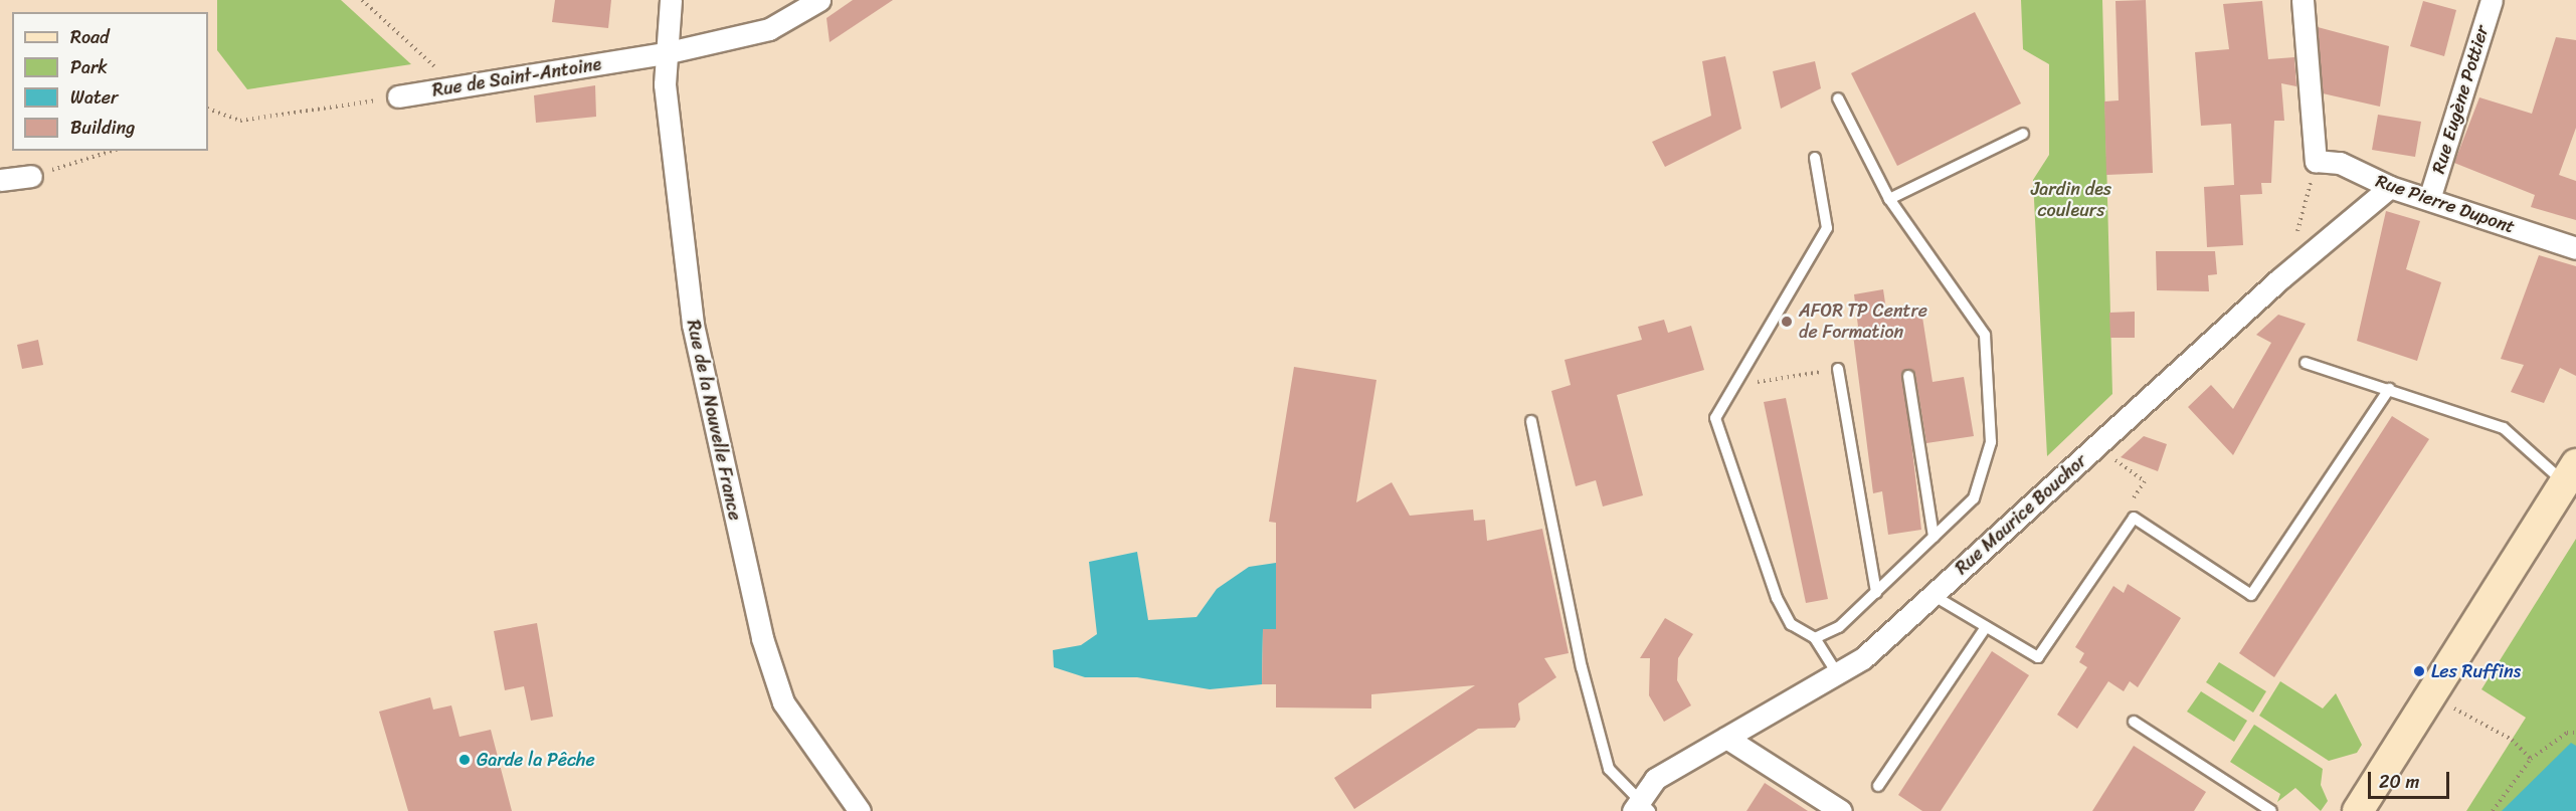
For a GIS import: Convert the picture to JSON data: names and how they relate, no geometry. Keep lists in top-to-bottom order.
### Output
{
  "streets": {
    "street": [
      "Rue de Saint-Antoine",
      "Rue Eugène Pottier",
      "Rue Pierre Dupont",
      "Rue de la Nouvelle France",
      "Rue Maurice Bouchor"
    ]
  },
  "crossings": [
    ["Rue de Saint-Antoine", "Rue de la Nouvelle France"],
    ["Rue Eugène Pottier", "Rue Pierre Dupont"],
    ["Rue Pierre Dupont", "Rue Maurice Bouchor"]
  ],
  "parks": ["Jardin des couleurs"],
  "places": ["AFOR TP Centre de Formation", "Les Ruffins", "Garde la Pêche"],
  "legend": [
    "Road",
    "Park",
    "Water",
    "Building"
  ],
  "scale_bar": "20 m"
}
